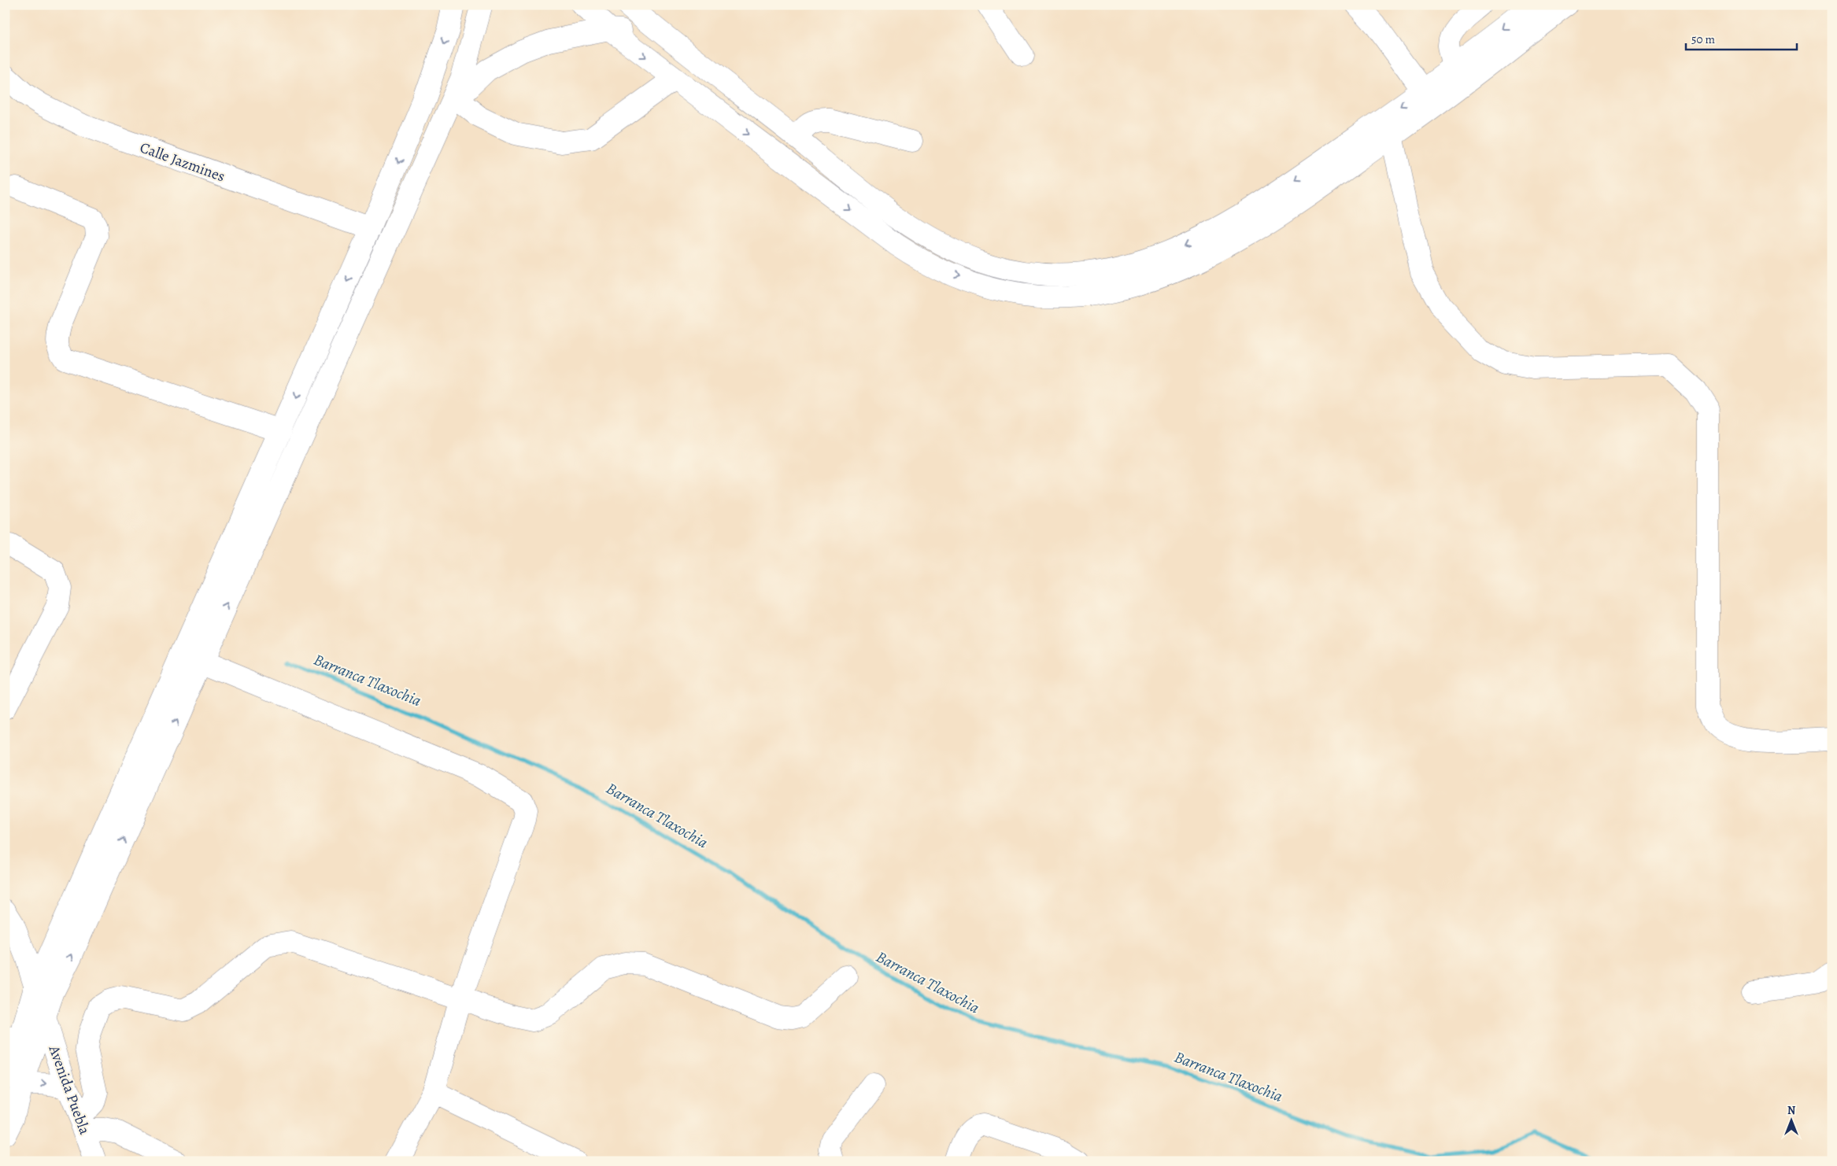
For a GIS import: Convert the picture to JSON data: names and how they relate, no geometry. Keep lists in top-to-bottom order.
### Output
{
  "streets": {
    "main road": ["Calle Jazmines", "Avenida Puebla"]
  },
  "water": ["Barranca Tlaxochia"],
  "scale_bar": "50 m",
  "north": "top"
}
